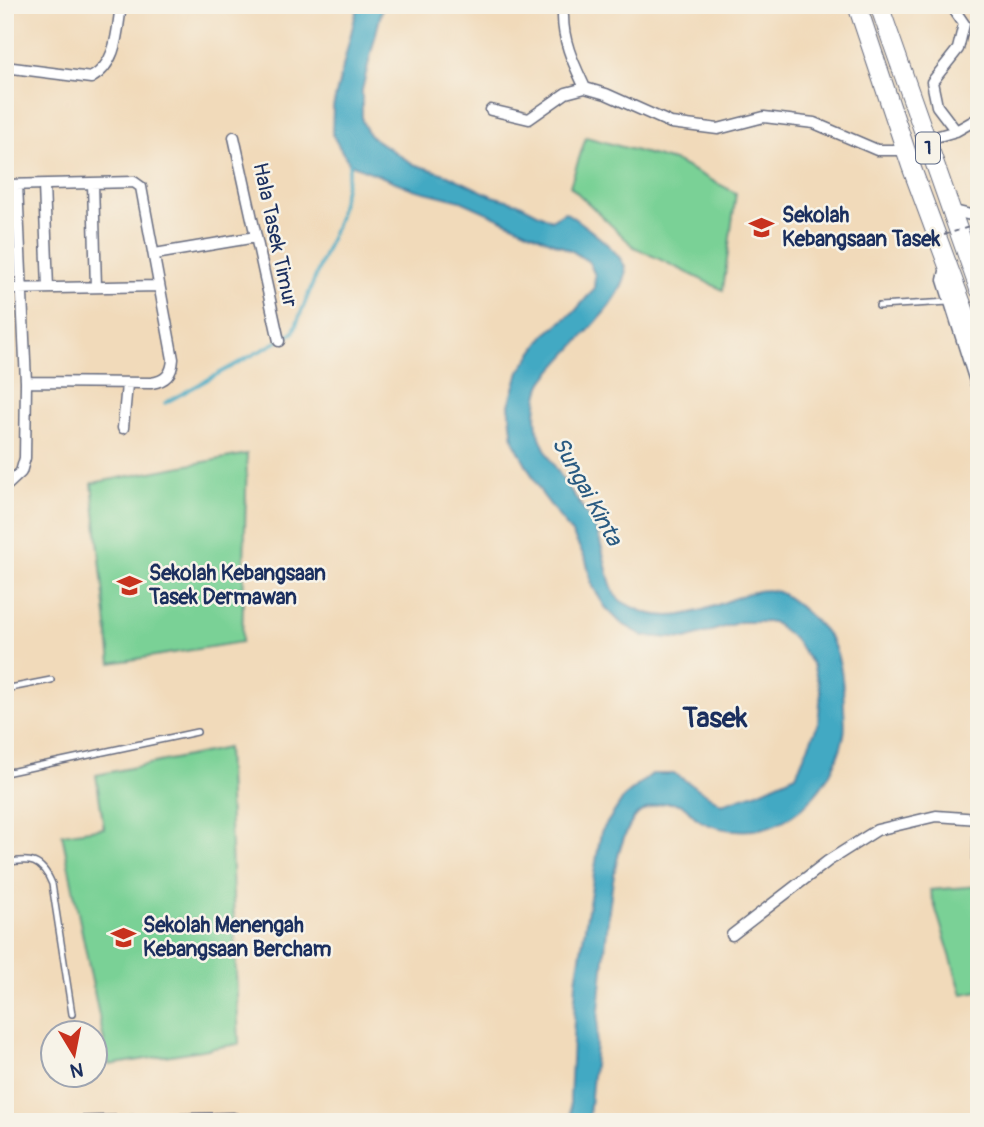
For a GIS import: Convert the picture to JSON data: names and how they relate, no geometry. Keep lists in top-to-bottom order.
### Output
{
  "streets": {
    "main road": ["1"],
    "street": ["Hala Tasek Timur"]
  },
  "districts": ["Tasek"],
  "water": ["Sungai Kinta"],
  "places": {
    "school or university": ["Sekolah Kebangsaan Tasek", "Sekolah Kebangsaan Tasek Dermawan", "Sekolah Menengah Kebangsaan Bercham"]
  },
  "north": "bottom"
}
